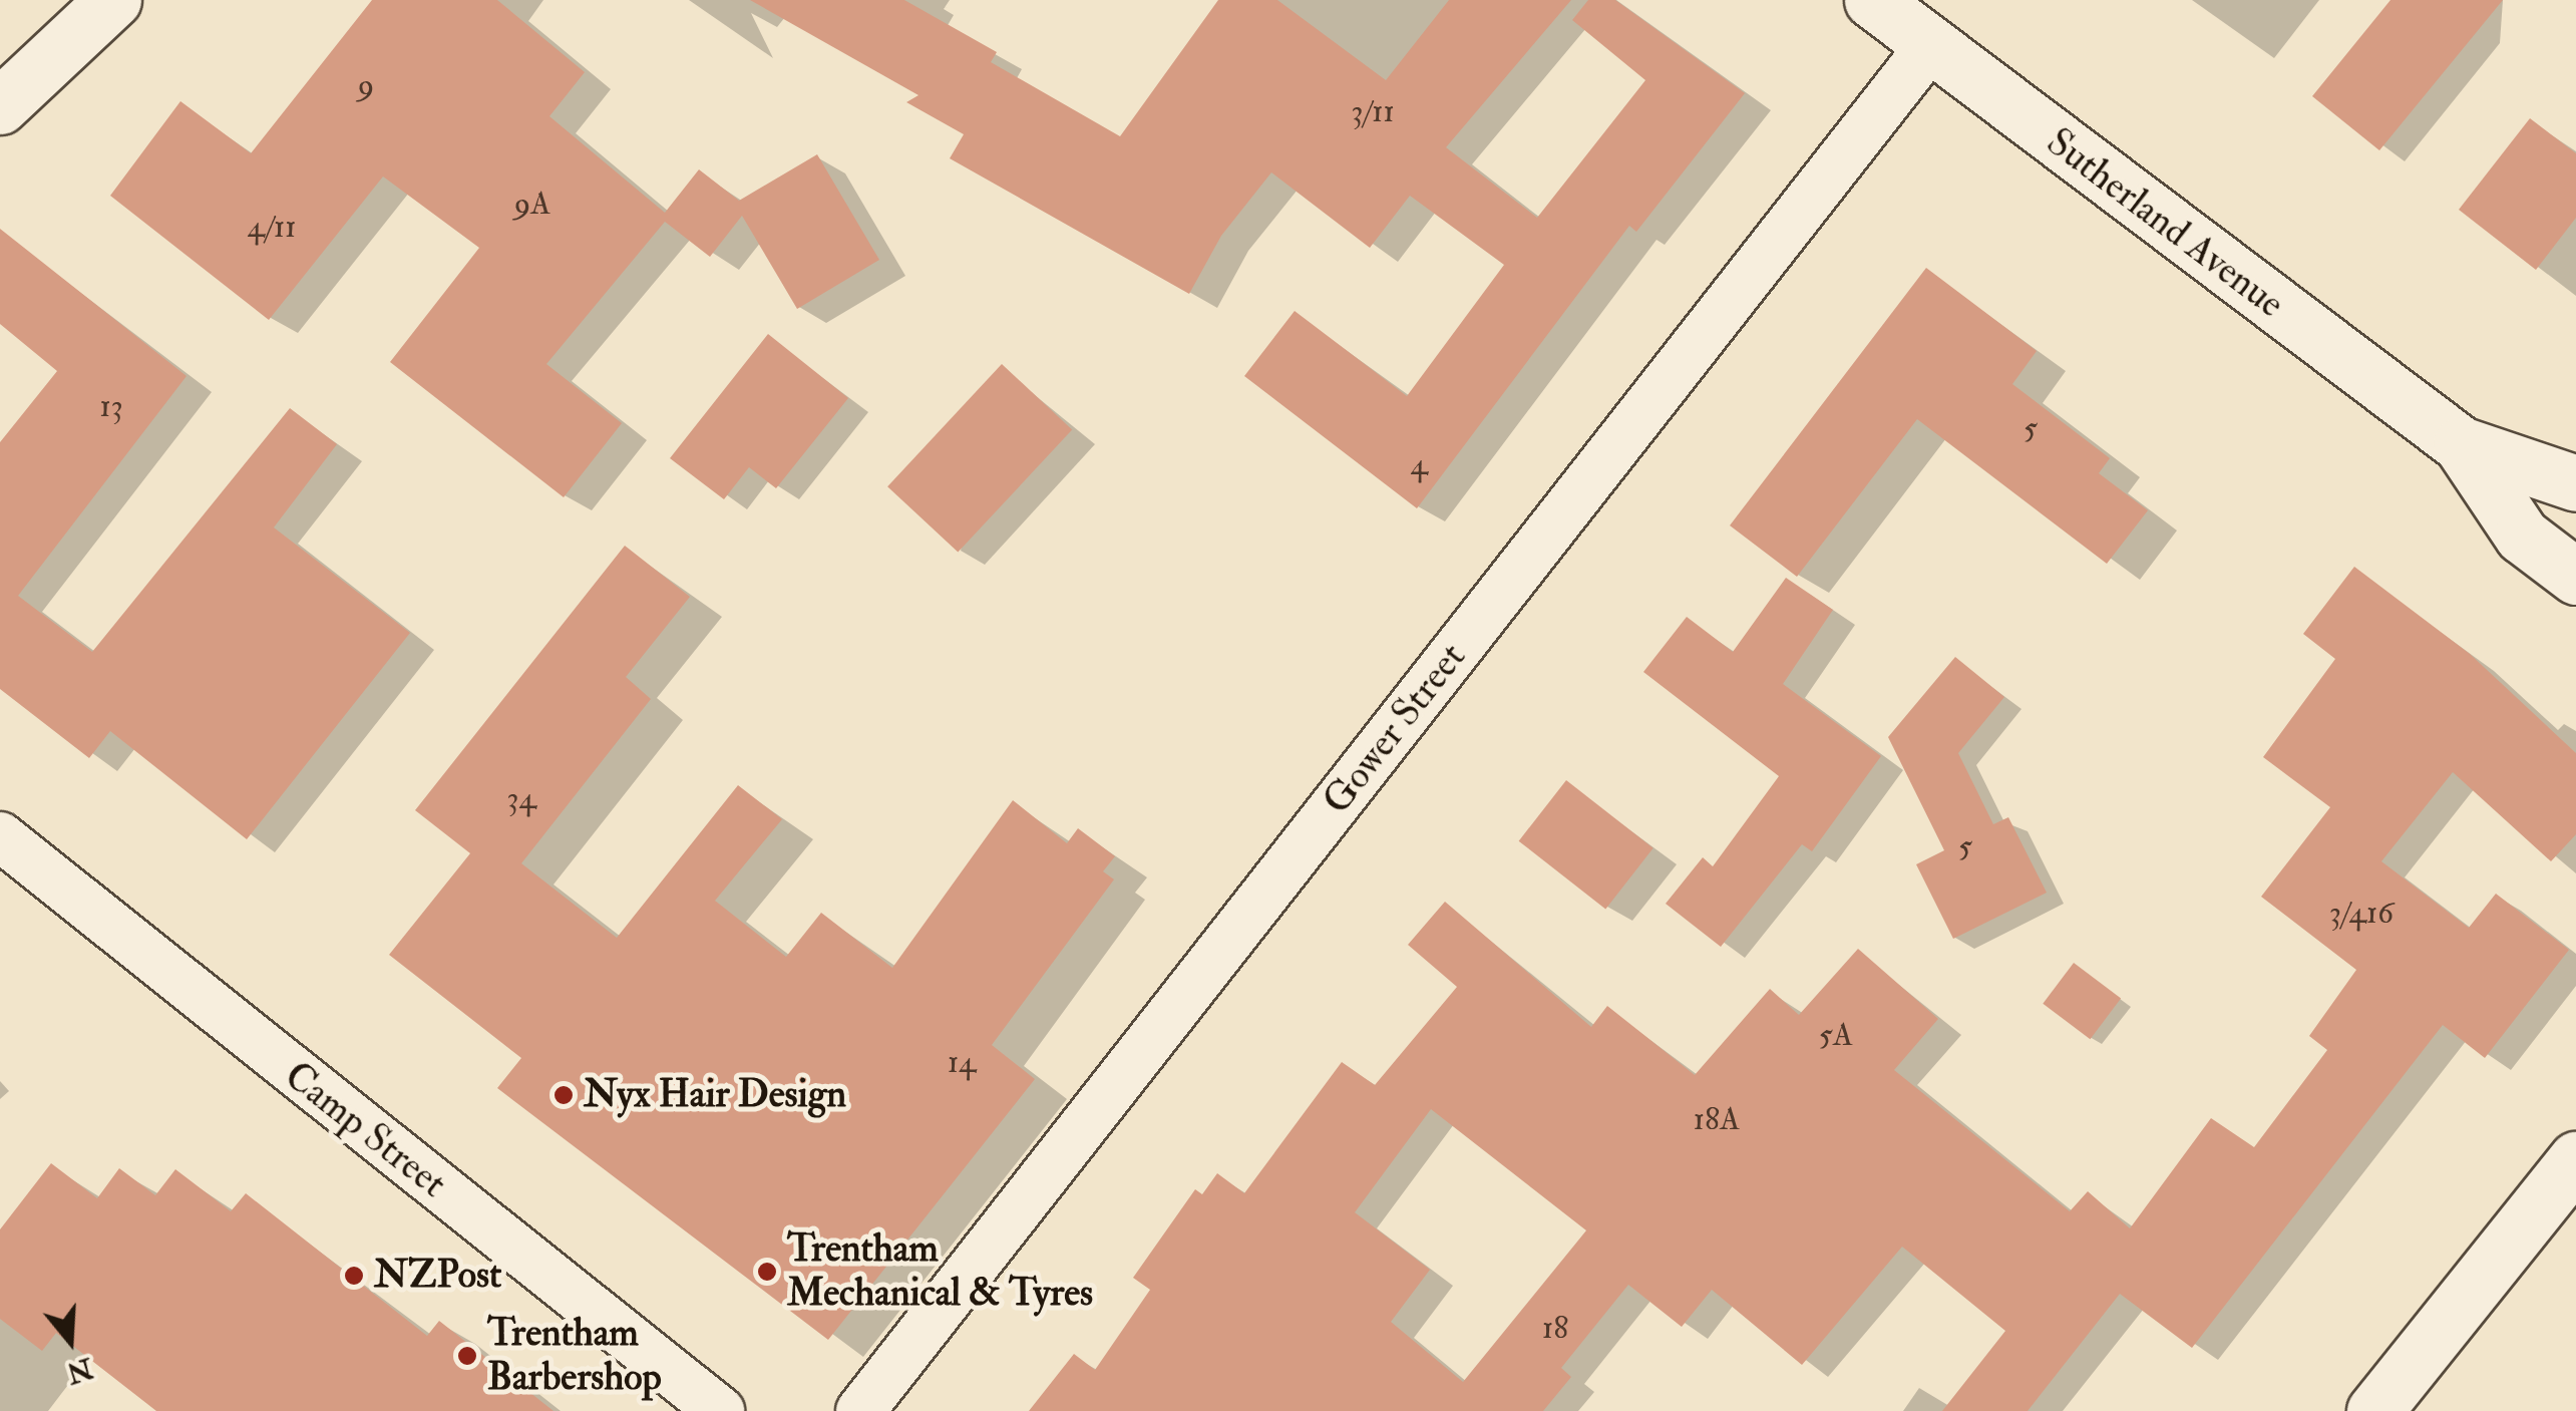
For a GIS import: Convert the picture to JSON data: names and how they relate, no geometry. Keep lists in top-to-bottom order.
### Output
{
  "streets": {
    "street": ["Sutherland Avenue", "Gower Street", "Camp Street"]
  },
  "crossings": [
    ["Sutherland Avenue", "Gower Street"]
  ],
  "places": [
    "Nyx Hair Design",
    "Trentham Mechanical & Tyres",
    "NZPost",
    "Trentham Barbershop"
  ],
  "house_numbers": [
    "9",
    "3/11",
    "9A",
    "4/11",
    "13",
    "5",
    "4",
    "34",
    "5",
    "3/416",
    "5A",
    "14",
    "18A",
    "18"
  ],
  "north": "bottom"
}
